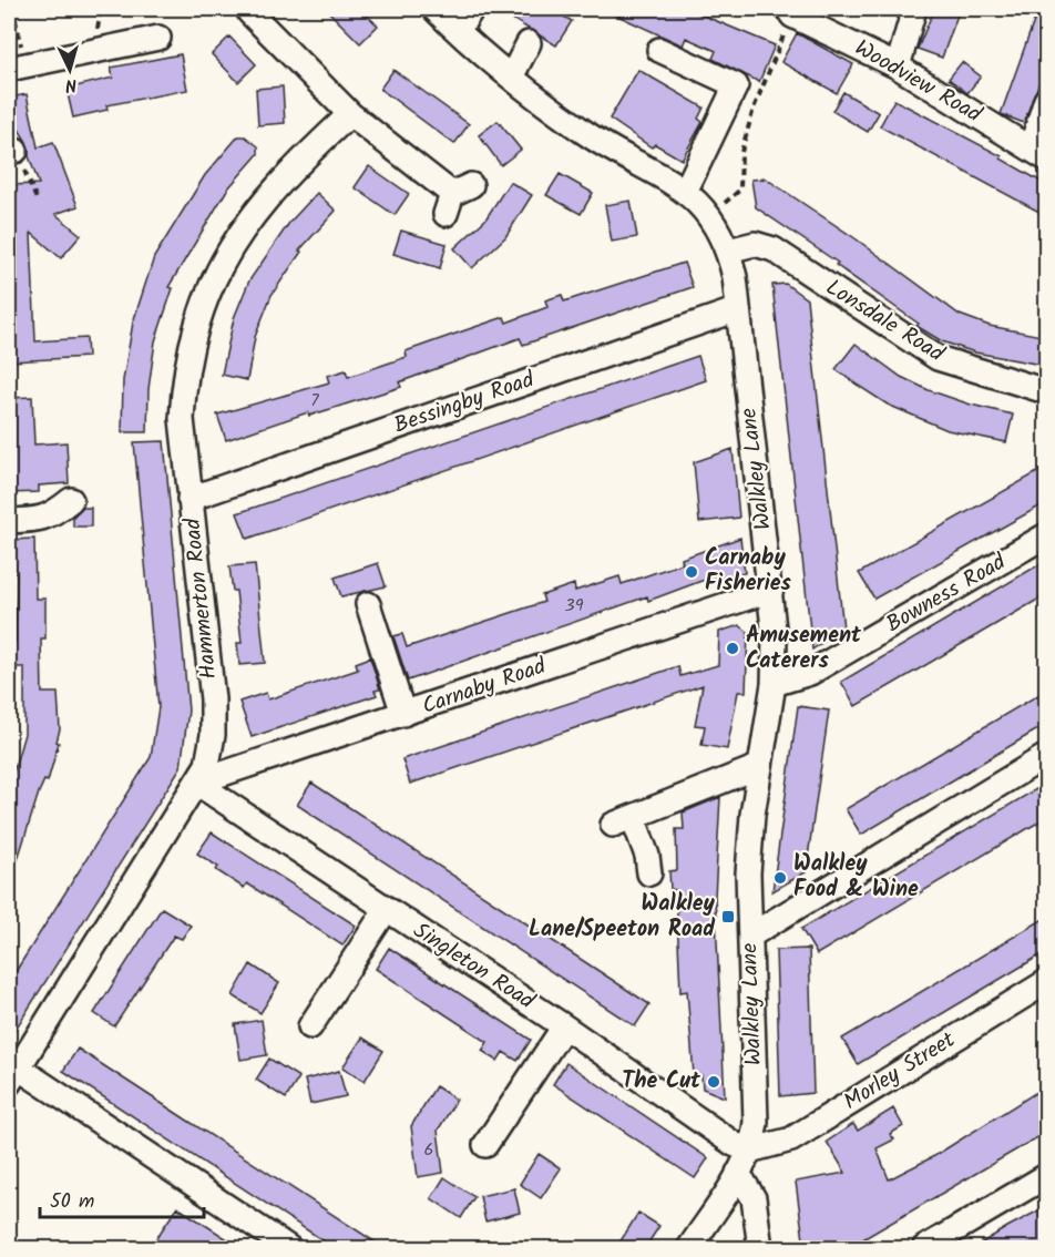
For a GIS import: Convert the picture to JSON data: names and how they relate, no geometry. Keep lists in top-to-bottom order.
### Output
{
  "streets": {
    "street": [
      "Woodview Road",
      "Lonsdale Road",
      "Bessingby Road",
      "Walkley Lane",
      "Bowness Road",
      "Hammerton Road",
      "Carnaby Road",
      "Singleton Road",
      "Morley Street"
    ]
  },
  "crossings": [
    ["Lonsdale Road", "Walkley Lane"],
    ["Bessingby Road", "Walkley Lane"],
    ["Bessingby Road", "Hammerton Road"],
    ["Walkley Lane", "Bowness Road"],
    ["Walkley Lane", "Carnaby Road"],
    ["Walkley Lane", "Singleton Road"],
    ["Walkley Lane", "Morley Street"],
    ["Hammerton Road", "Carnaby Road"],
    ["Hammerton Road", "Singleton Road"],
    ["Carnaby Road", "Singleton Road"],
    ["Singleton Road", "Morley Street"]
  ],
  "places": {
    "other": [
      "Carnaby Fisheries",
      "Amusement Caterers",
      "Walkley Food & Wine",
      "The Cut"
    ],
    "transit": ["Walkley Lane/Speeton Road"]
  },
  "house_numbers": ["7", "39", "6"],
  "scale_bar": "50 m",
  "north": "bottom"
}
